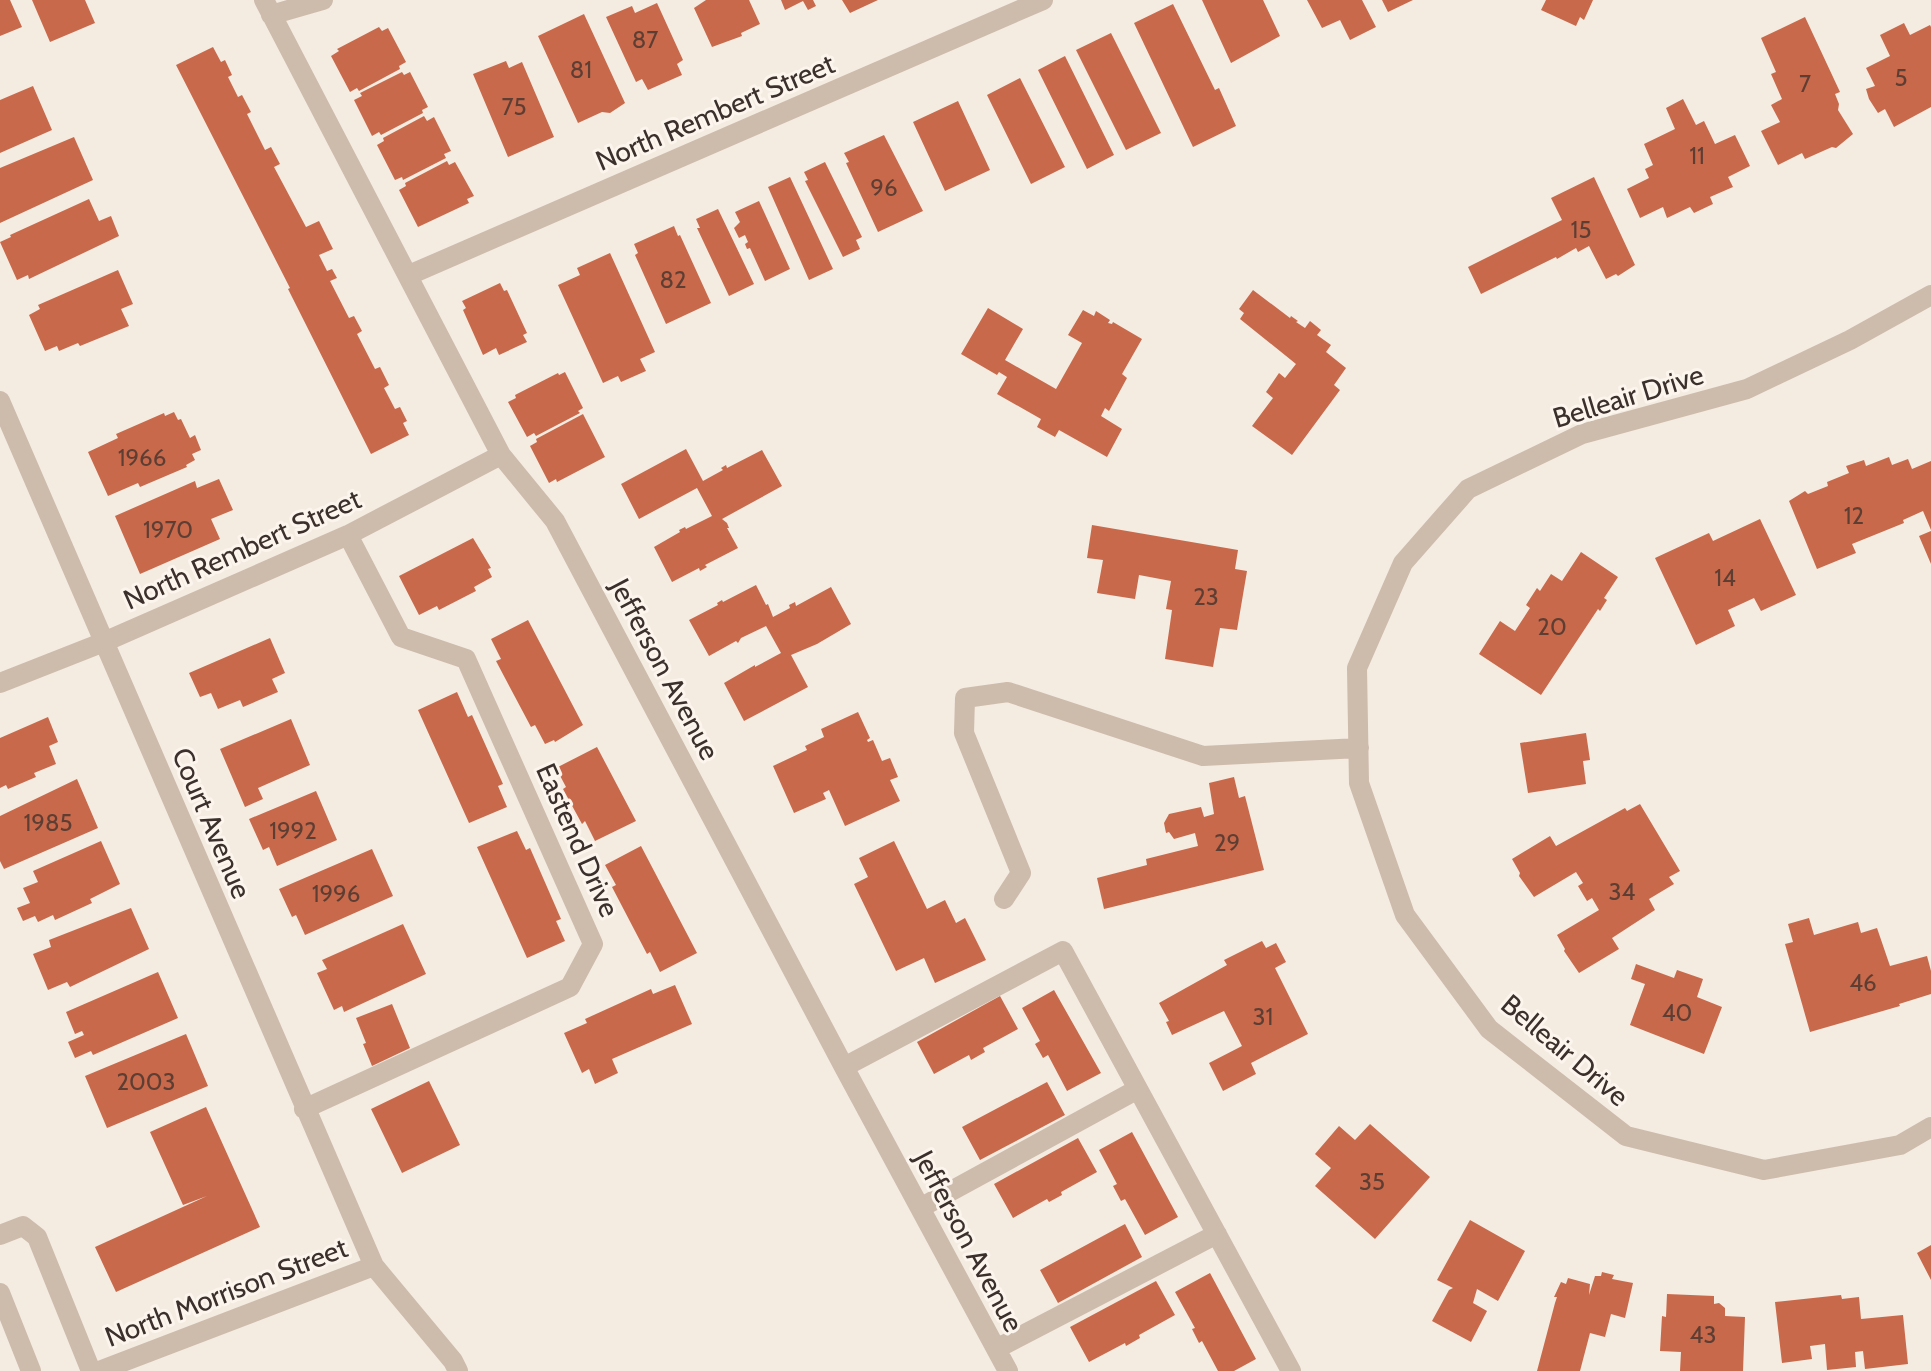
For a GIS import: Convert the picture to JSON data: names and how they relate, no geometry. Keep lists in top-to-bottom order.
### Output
{
  "streets": {
    "street": [
      "North Rembert Street",
      "Belleair Drive",
      "Jefferson Avenue",
      "Court Avenue",
      "Eastend Drive",
      "North Morrison Street"
    ]
  },
  "crossings": [
    ["North Rembert Street", "Jefferson Avenue"],
    ["North Rembert Street", "Court Avenue"],
    ["North Rembert Street", "Eastend Drive"],
    ["Court Avenue", "Eastend Drive"],
    ["Court Avenue", "North Morrison Street"]
  ],
  "house_numbers": [
    "87",
    "81",
    "5",
    "7",
    "75",
    "11",
    "96",
    "15",
    "82",
    "1966",
    "12",
    "1970",
    "14",
    "23",
    "20",
    "1985",
    "1992",
    "29",
    "34",
    "1996",
    "46",
    "40",
    "31",
    "2003",
    "35",
    "43"
  ]
}
